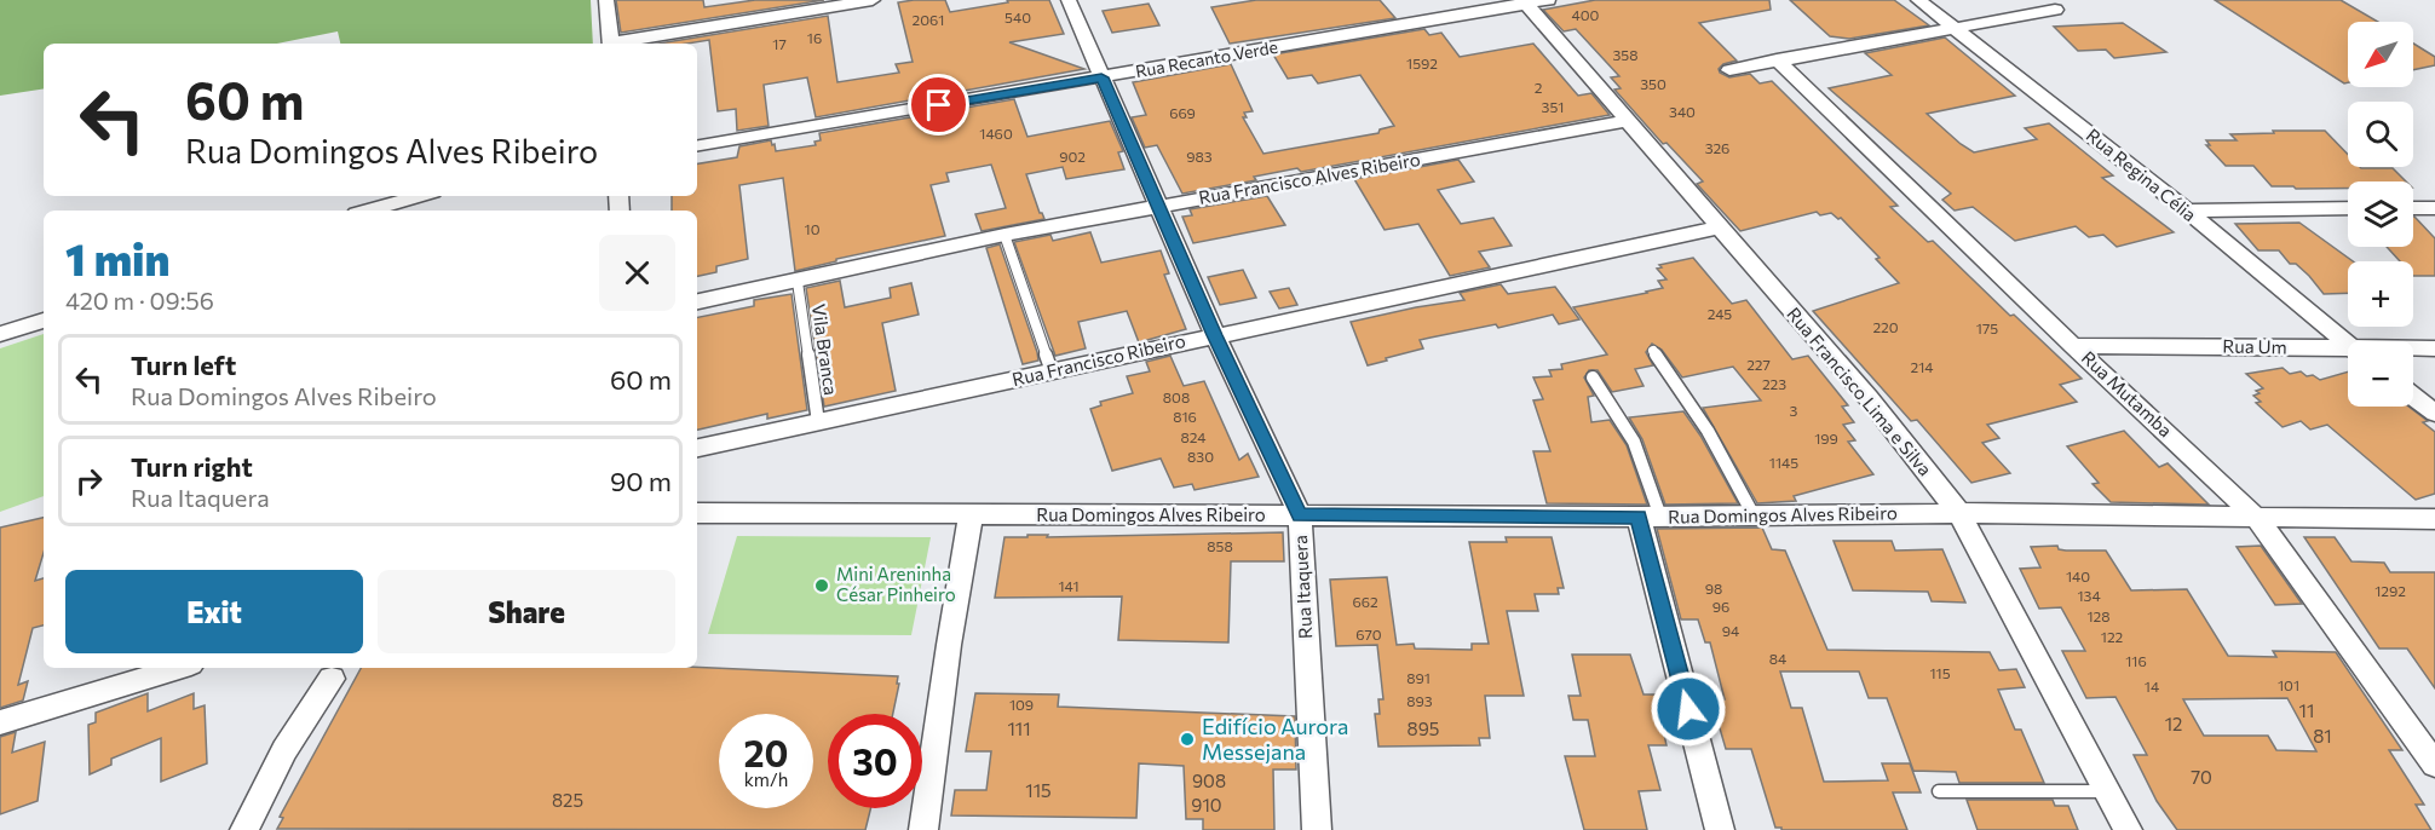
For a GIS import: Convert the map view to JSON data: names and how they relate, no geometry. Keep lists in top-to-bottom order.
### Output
{
  "streets": {
    "street": [
      "Rua Recanto Verde",
      "Rua Regina Célia",
      "Rua Francisco Alves Ribeiro",
      "Rua Um",
      "Rua Francisco Ribeiro",
      "Rua Francisco Lima e Silva",
      "Rua Mutamba",
      "Rua Domingos Alves Ribeiro",
      "Rua Itaquera"
    ],
    "lane": ["Vila Branca"]
  },
  "crossings": [
    ["Rua Recanto Verde", "Rua Francisco Lima e Silva"],
    ["Rua Recanto Verde", "Rua Itaquera"],
    ["Rua Francisco Alves Ribeiro", "Vila Branca"],
    ["Rua Francisco Alves Ribeiro", "Rua Francisco Lima e Silva"],
    ["Rua Francisco Alves Ribeiro", "Rua Itaquera"],
    ["Rua Um", "Rua Mutamba"],
    ["Vila Branca", "Rua Francisco Ribeiro"],
    ["Rua Francisco Ribeiro", "Rua Francisco Lima e Silva"],
    ["Rua Francisco Ribeiro", "Rua Itaquera"],
    ["Rua Francisco Lima e Silva", "Rua Domingos Alves Ribeiro"],
    ["Rua Mutamba", "Rua Domingos Alves Ribeiro"],
    ["Rua Domingos Alves Ribeiro", "Rua Itaquera"]
  ],
  "places": ["Mini Areninha César Pinheiro", "Edifício Aurora Messejana"],
  "house_numbers": [
    "400",
    "540",
    "2061",
    "16",
    "17",
    "358",
    "1592",
    "350",
    "2",
    "351",
    "340",
    "669",
    "1460",
    "326",
    "902",
    "983",
    "10",
    "245",
    "220",
    "175",
    "227",
    "214",
    "223",
    "808",
    "3",
    "816",
    "824",
    "199",
    "830",
    "1145",
    "858",
    "140",
    "141",
    "98",
    "1292",
    "134",
    "662",
    "96",
    "128",
    "94",
    "670",
    "122",
    "84",
    "116",
    "115",
    "891",
    "101",
    "14",
    "893",
    "109",
    "11",
    "12",
    "111",
    "895",
    "81",
    "70",
    "908",
    "115",
    "825",
    "910"
  ],
  "north": "bottom left",
  "page": {
    "map_buttons": ["+", "−"],
    "turn": ["60 m", "Rua Domingos Alves Ribeiro"],
    "heading": ["1 min", "420 m · 09:56"],
    "list": [
      {
        "name": "Turn left",
        "note": "Rua Domingos Alves Ribeiro",
        "value": "60 m"
      },
      {
        "name": "Turn right",
        "note": "Rua Itaquera",
        "value": "90 m"
      }
    ],
    "buttons": ["Exit", "Share"],
    "speed": "20 km/h",
    "limit": "30"
  }
}
